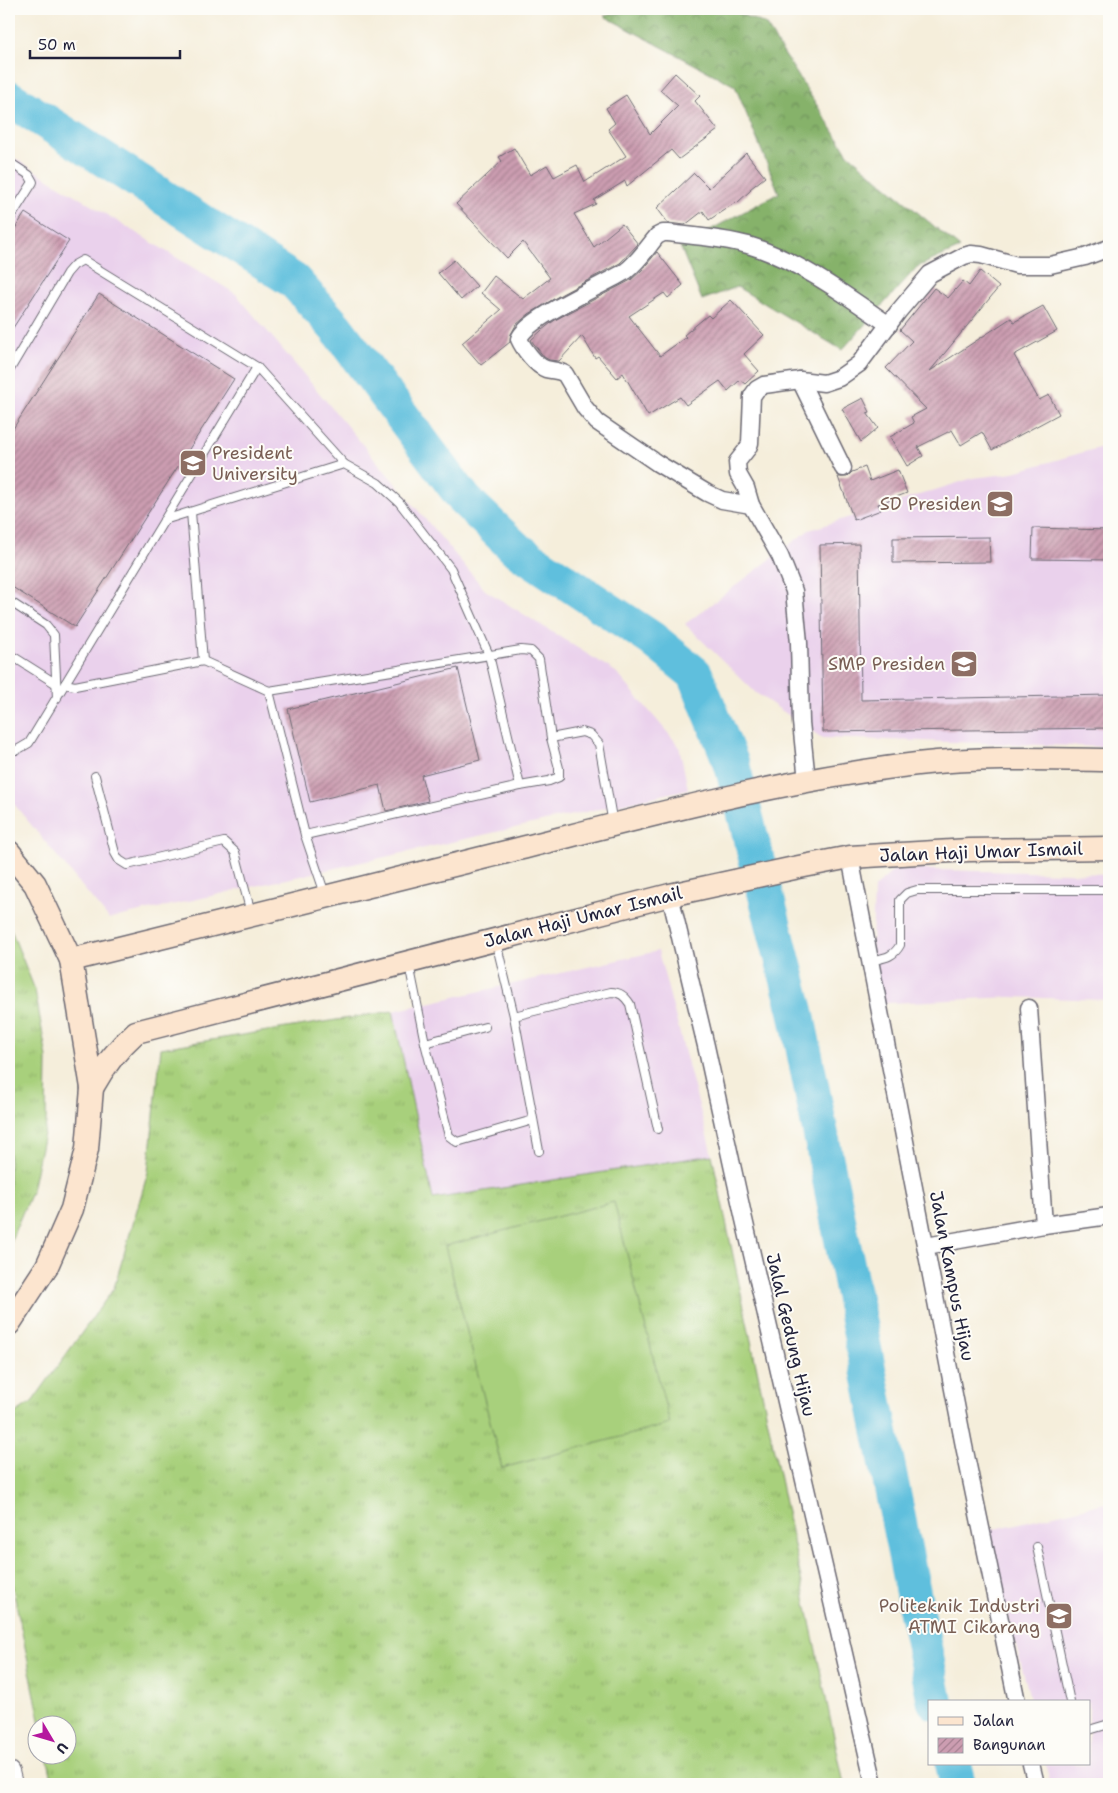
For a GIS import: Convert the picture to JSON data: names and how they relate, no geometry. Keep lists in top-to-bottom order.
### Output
{
  "streets": {
    "main road": ["Jalan Haji Umar Ismail"],
    "street": ["Jalan Kampus Hijau", "Jalal Gedung Hijau"]
  },
  "crossings": [
    ["Jalan Haji Umar Ismail", "Jalan Kampus Hijau"],
    ["Jalan Haji Umar Ismail", "Jalal Gedung Hijau"]
  ],
  "places": {
    "school or university": [
      "President University",
      "SD Presiden",
      "SMP Presiden",
      "Politeknik Industri ATMI Cikarang"
    ]
  },
  "legend": ["Jalan", "Bangunan"],
  "scale_bar": "50 m",
  "north": "bottom right"
}
